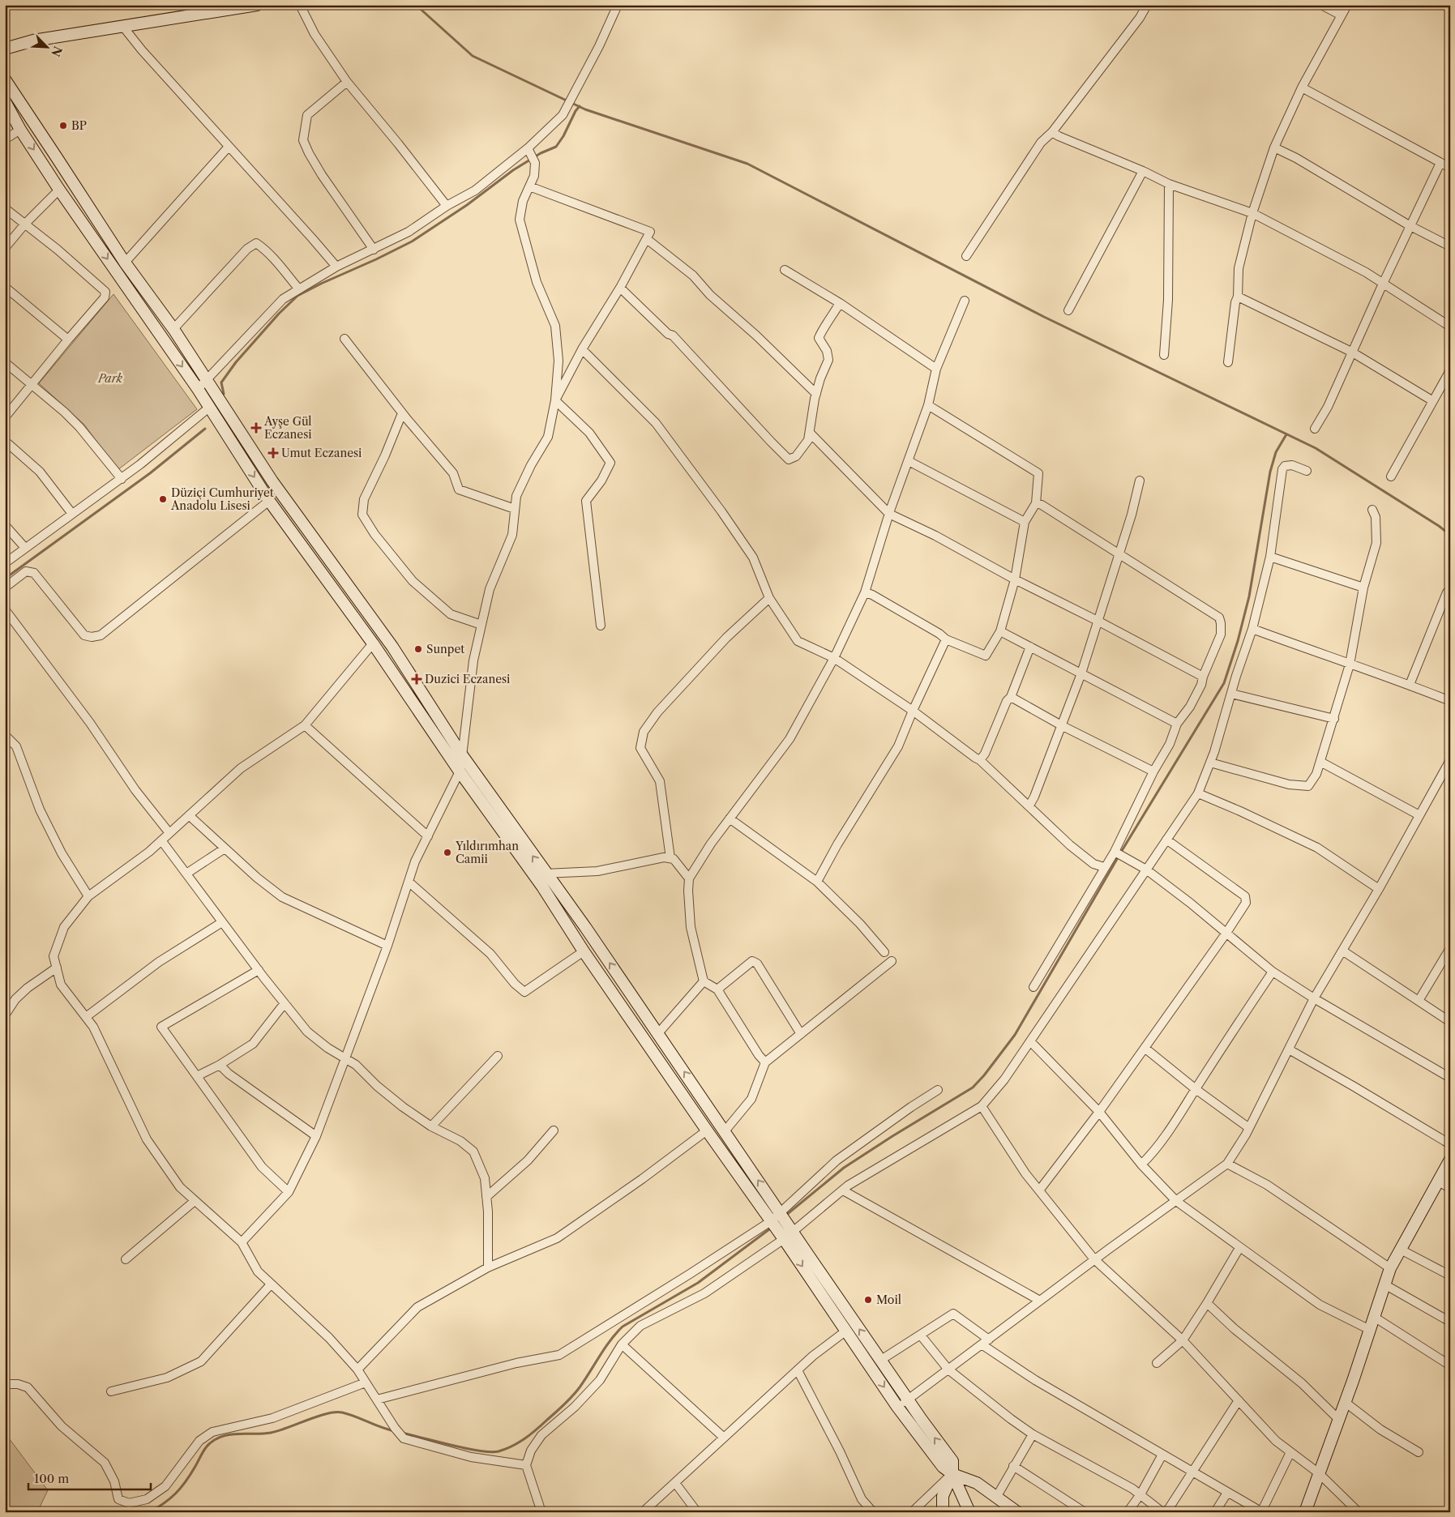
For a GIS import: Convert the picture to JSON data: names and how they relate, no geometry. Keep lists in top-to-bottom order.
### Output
{
  "parks": ["Park"],
  "places": {
    "other": [
      "BP",
      "Düziçi Cumhuriyet Anadolu Lisesi",
      "Sunpet",
      "Yıldırımhan Camii",
      "Moil"
    ],
    "health": ["Ayşe Gül Eczanesi", "Umut Eczanesi", "Duzici Eczanesi"]
  },
  "scale_bar": "100 m",
  "north": "bottom right"
}
